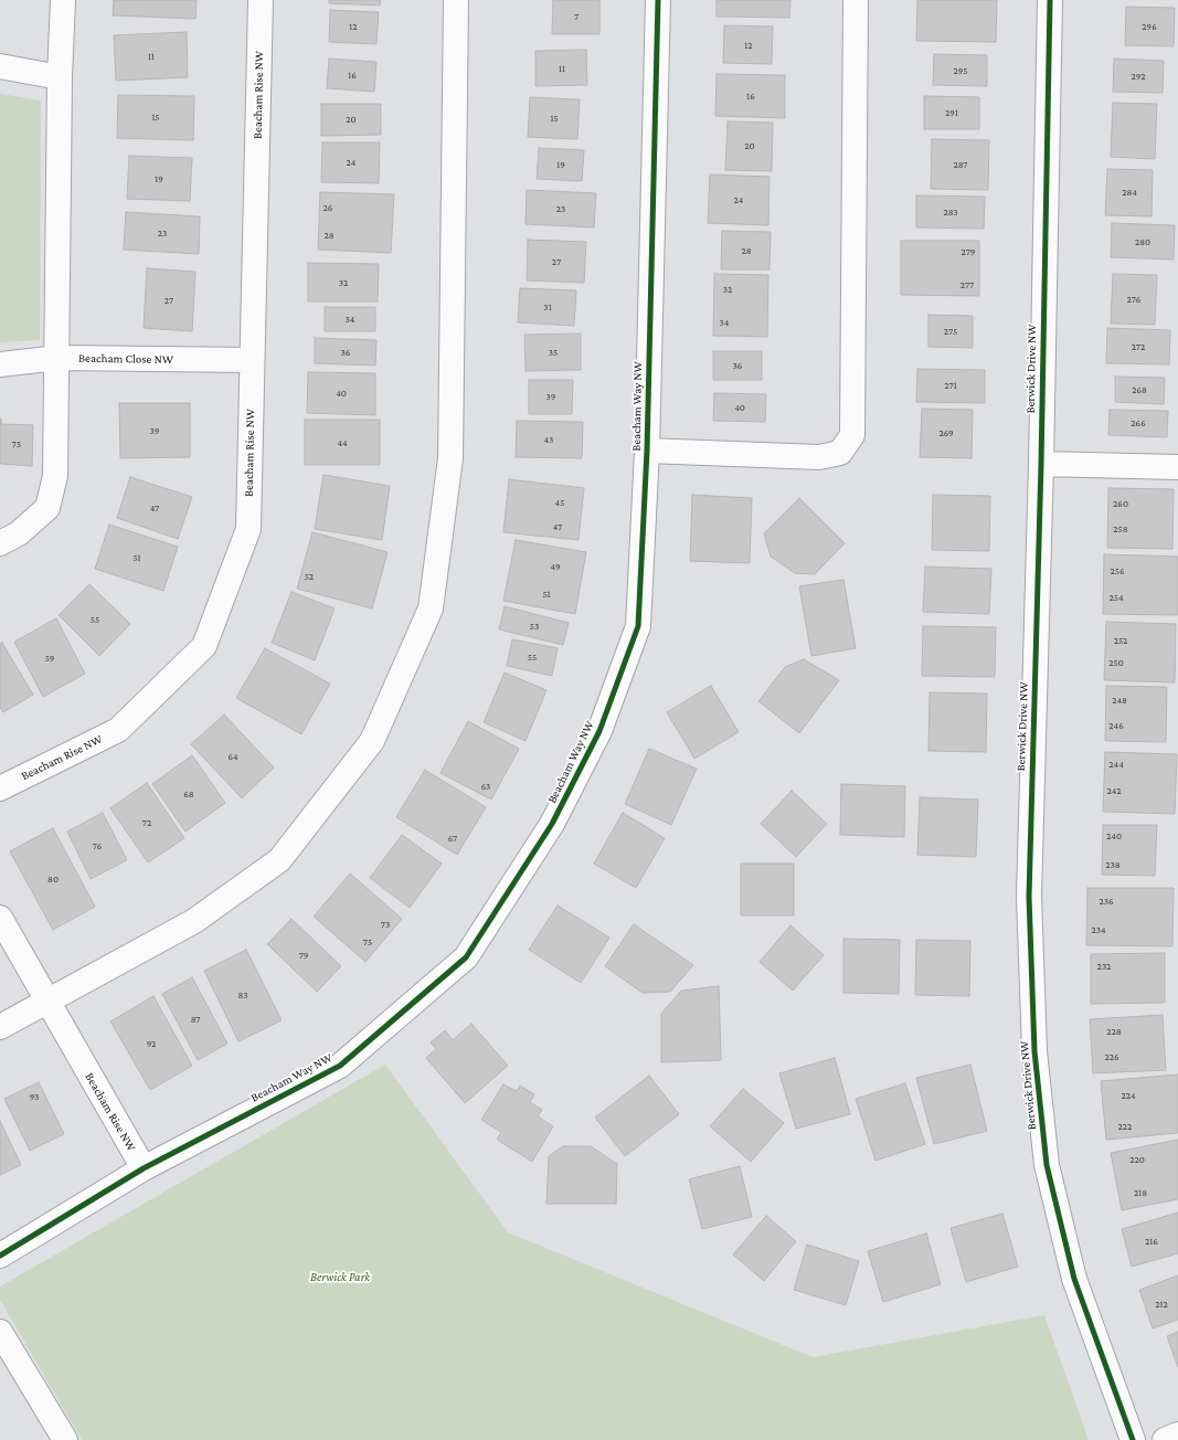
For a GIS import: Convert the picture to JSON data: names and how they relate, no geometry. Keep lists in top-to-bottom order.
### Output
{
  "streets": {
    "street": [
      "Beacham Rise NW",
      "Beacham Close NW",
      "Berwick Drive NW",
      "Beacham Way NW"
    ]
  },
  "crossings": [
    ["Beacham Rise NW", "Beacham Close NW"],
    ["Beacham Rise NW", "Beacham Way NW"]
  ],
  "parks": ["Berwick Park"],
  "house_numbers": [
    "7",
    "12",
    "296",
    "12",
    "11",
    "11",
    "295",
    "16",
    "292",
    "16",
    "291",
    "15",
    "15",
    "20",
    "20",
    "24",
    "19",
    "287",
    "19",
    "284",
    "24",
    "26",
    "23",
    "283",
    "23",
    "28",
    "280",
    "28",
    "279",
    "27",
    "32",
    "277",
    "32",
    "276",
    "27",
    "31",
    "34",
    "34",
    "275",
    "272",
    "36",
    "35",
    "36",
    "271",
    "268",
    "40",
    "39",
    "40",
    "266",
    "39",
    "269",
    "43",
    "44",
    "75",
    "45",
    "260",
    "47",
    "47",
    "258",
    "51",
    "49",
    "256",
    "52",
    "51",
    "254",
    "55",
    "53",
    "252",
    "55",
    "59",
    "250",
    "248",
    "246",
    "64",
    "244",
    "63",
    "242",
    "68",
    "72",
    "240",
    "67",
    "76",
    "238",
    "80",
    "236",
    "73",
    "234",
    "75",
    "79",
    "232",
    "83",
    "87",
    "228",
    "92",
    "226",
    "224",
    "93",
    "222",
    "220",
    "218",
    "216",
    "212"
  ]
}
